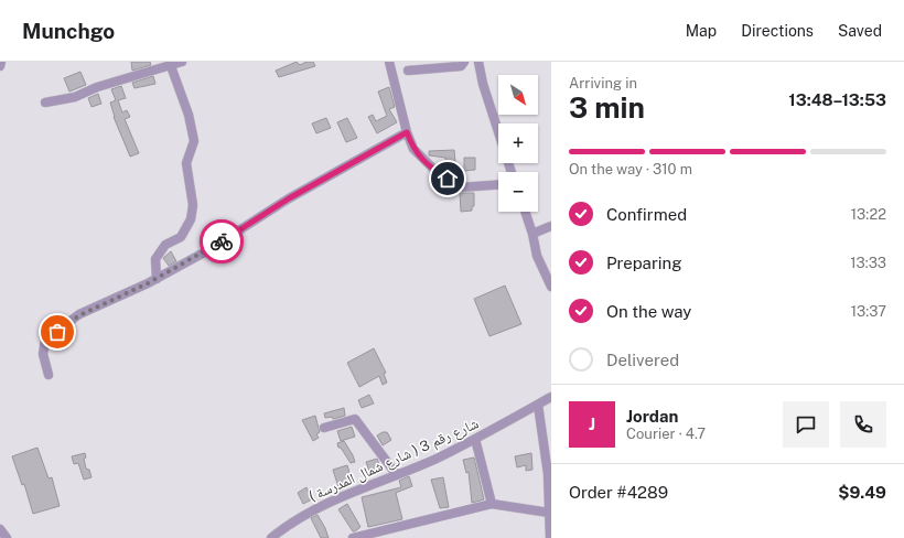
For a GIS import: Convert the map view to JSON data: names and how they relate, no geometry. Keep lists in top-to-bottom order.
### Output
{
  "streets": {
    "street": ["شارع رقم 3 ( شارع شمال المدرسة )"]
  },
  "north": "bottom right",
  "page": {
    "header": "Munchgo",
    "nav": ["Map", "Directions", "Saved"],
    "heading": ["3 min", "Arriving in", "13:48–13:53"],
    "panel": [
      "Jordan",
      "Courier · 4.7",
      "Order #4289",
      "$9.49"
    ],
    "map_buttons": ["+", "−"],
    "bar": "On the way · 310 m",
    "list": [
      ["Confirmed", "13:22"],
      ["Preparing", "13:33"],
      ["On the way", "13:37"],
      "Delivered"
    ],
    "round": "J"
  }
}
